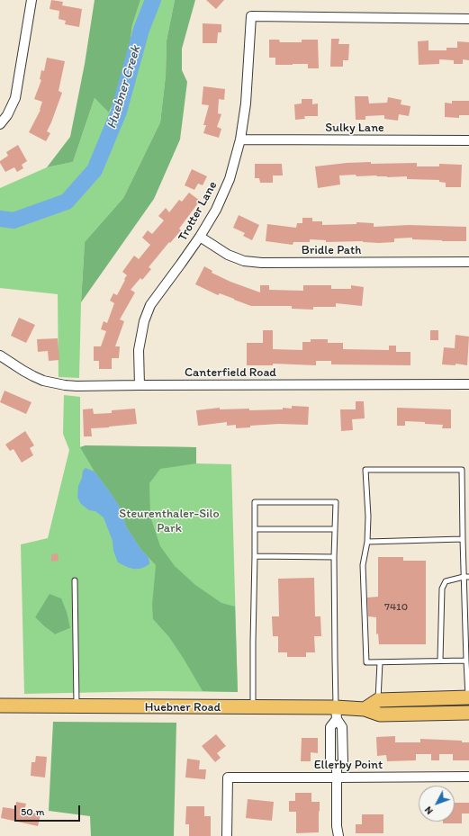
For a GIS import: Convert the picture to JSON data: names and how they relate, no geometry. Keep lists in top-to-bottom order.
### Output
{
  "streets": {
    "main road": ["Huebner Road"],
    "street": [
      "Sulky Lane",
      "Trotter Lane",
      "Bridle Path",
      "Canterfield Road",
      "Ellerby Point"
    ]
  },
  "crossings": [
    ["Sulky Lane", "Trotter Lane"],
    ["Trotter Lane", "Bridle Path"],
    ["Trotter Lane", "Canterfield Road"]
  ],
  "water": ["Huebner Creek"],
  "parks": ["Steurenthaler-Silo Park"],
  "house_numbers": ["7410"],
  "scale_bar": "50 m",
  "north": "bottom left"
}
